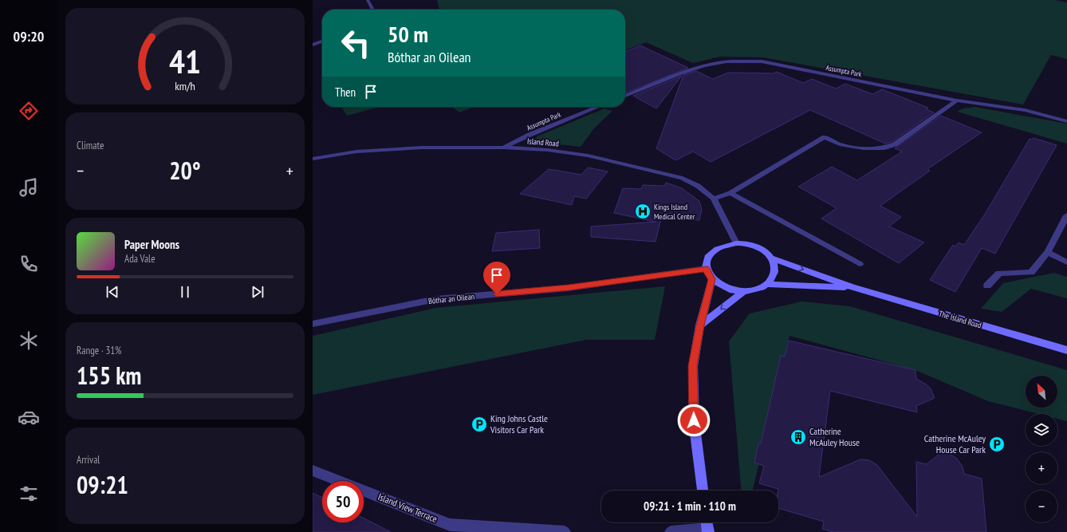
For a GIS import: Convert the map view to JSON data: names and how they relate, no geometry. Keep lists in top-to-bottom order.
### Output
{
  "streets": {
    "main road": ["The Island Road"],
    "street": [
      "Assumpta Park",
      "Island Road",
      "Bóthar an Oilean",
      "Island View Terrace"
    ]
  },
  "crossings": [
    ["Assumpta Park", "Island Road"],
    ["Island Road", "Bóthar an Oilean"]
  ],
  "places": {
    "hospital": ["Kings Island Medical Center"],
    "parking": ["King Johns Castle Visitors Car Park", "Catherine McAuley House Car Park"],
    "building": ["Catherine McAuley House"]
  },
  "north": "top left",
  "page": {
    "tabs": "09:20",
    "turn": ["50 m", "Bóthar an Oilean"],
    "then": "Then",
    "tile": [
      "Climate",
      ["Range · 31%", "155 km"],
      ["Arrival", "09:21"]
    ],
    "heat": ["−", "20°", "+"],
    "song": ["Paper Moons", "Ada Vale"],
    "map_buttons": ["+", "−"],
    "limit": "50",
    "trip": "09:21 · 1 min · 110 m",
    "gauge": ["41", "km/h"]
  }
}
